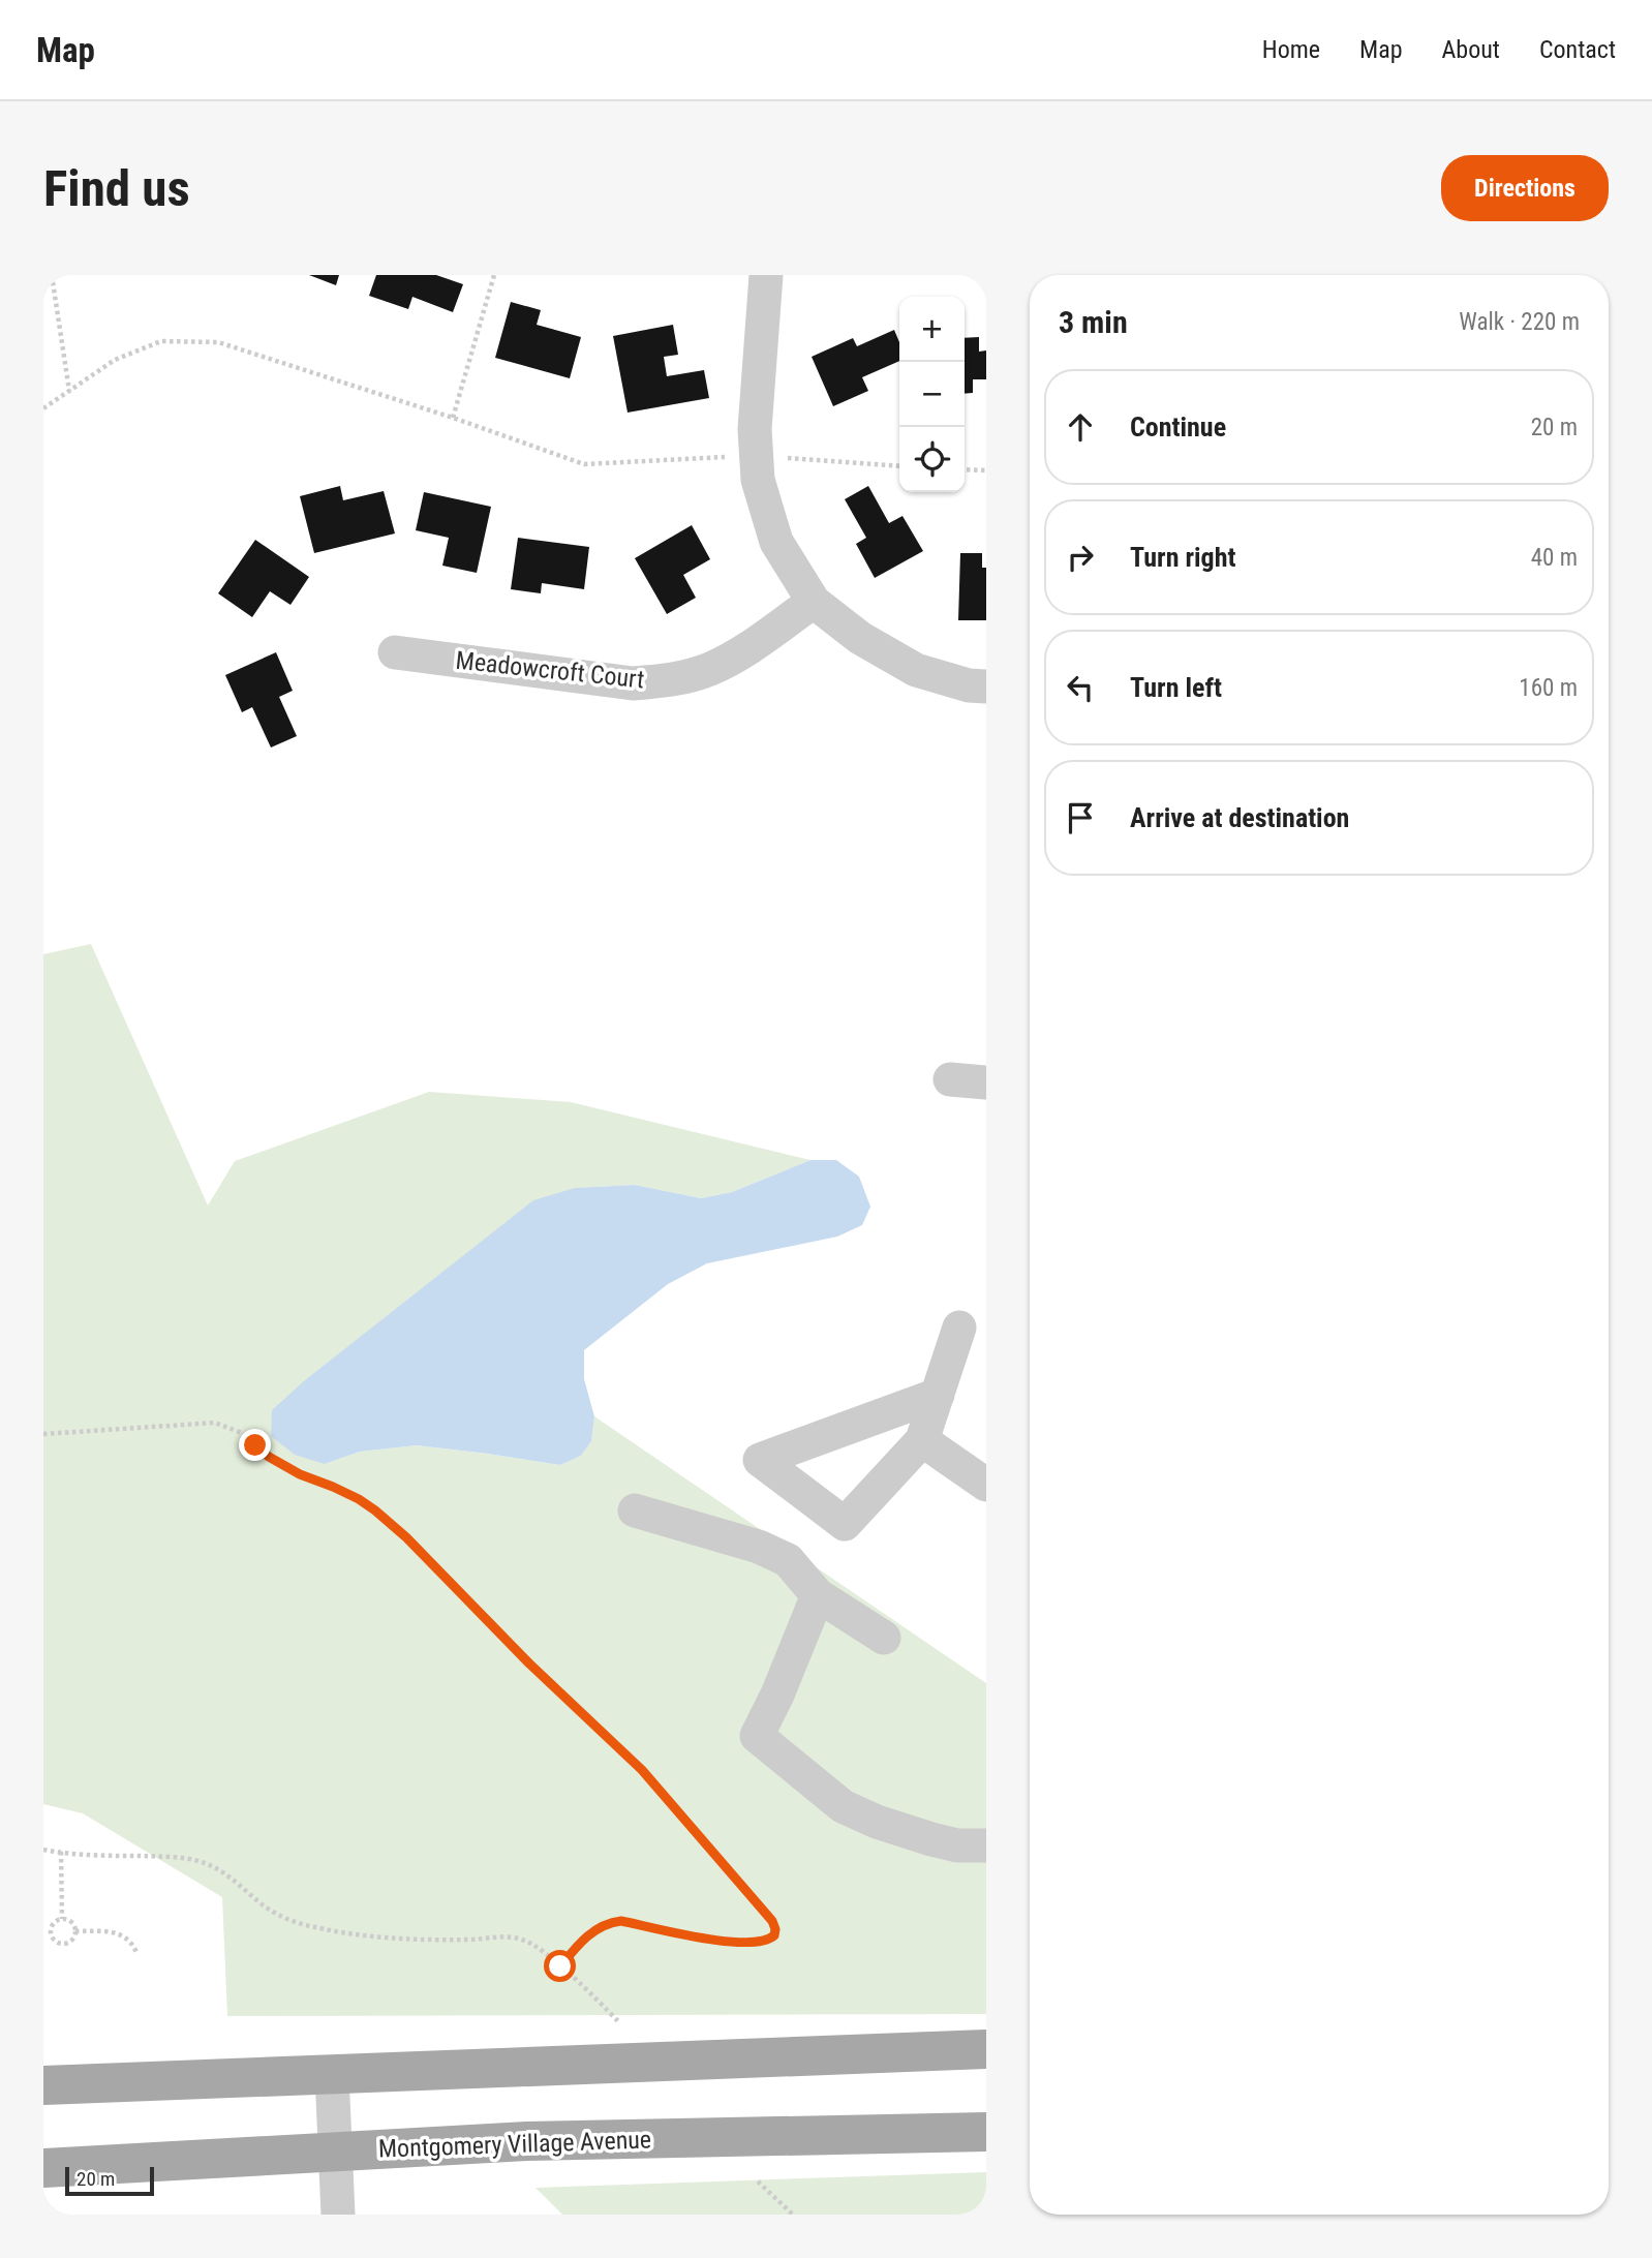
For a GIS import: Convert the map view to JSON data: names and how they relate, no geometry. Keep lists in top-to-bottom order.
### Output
{
  "streets": {
    "main road": ["Montgomery Village Avenue"],
    "street": ["Meadowcroft Court"]
  },
  "scale_bar": "20 m",
  "page": {
    "header": "Map",
    "nav": [
      "Home",
      "Map",
      "About",
      "Contact"
    ],
    "buttons": "Directions",
    "title": "Find us",
    "heading": ["3 min", "Walk · 220 m"],
    "map_buttons": ["+", "−"],
    "list": [
      ["Continue", "20 m"],
      ["Turn right", "40 m"],
      ["Turn left", "160 m"],
      "Arrive at destination"
    ],
    "scale": "20 m"
  }
}
